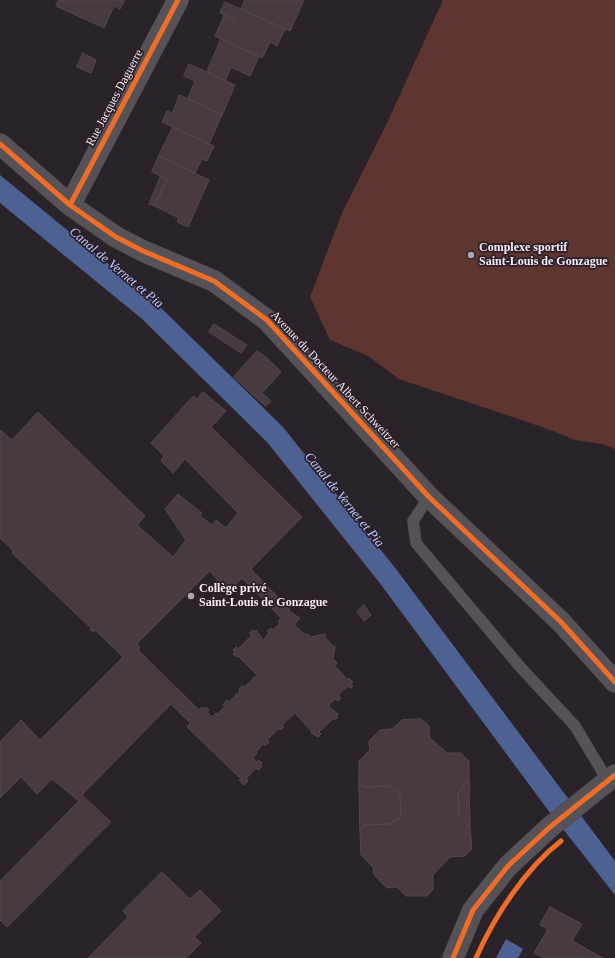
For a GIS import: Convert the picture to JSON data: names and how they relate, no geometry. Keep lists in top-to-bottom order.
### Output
{
  "streets": {
    "street": ["Rue Jacques Daguerre", "Avenue du Docteur Albert Schweitzer"]
  },
  "crossings": [
    ["Rue Jacques Daguerre", "Avenue du Docteur Albert Schweitzer"]
  ],
  "water": ["Canal de Vernet et Pia"],
  "places": ["Complexe sportif Saint-Louis de Gonzague", "Collège privé Saint-Louis de Gonzague"]
}
